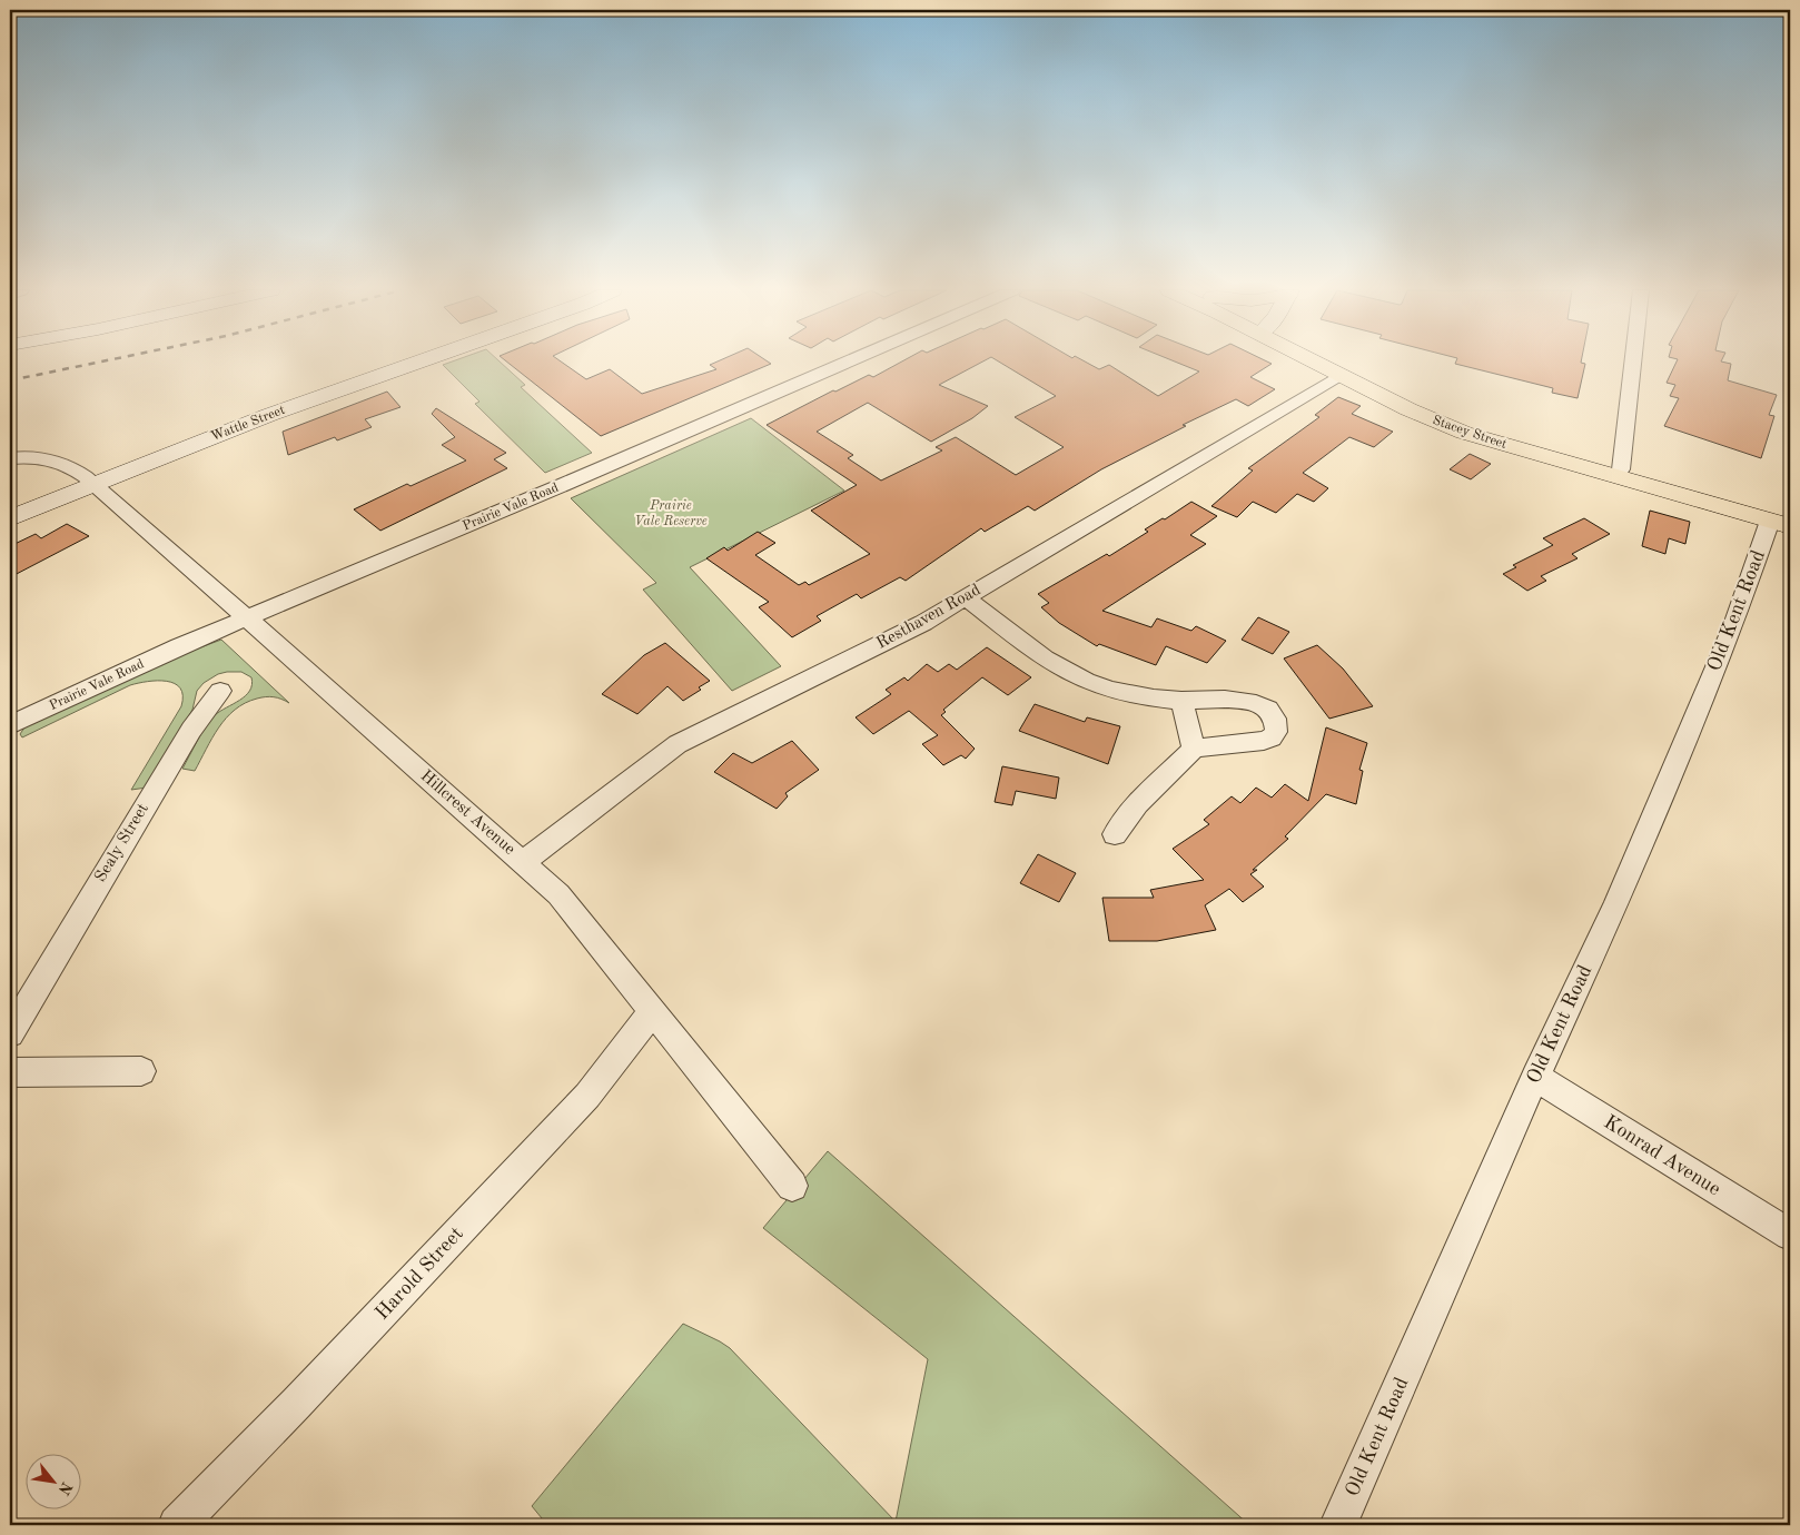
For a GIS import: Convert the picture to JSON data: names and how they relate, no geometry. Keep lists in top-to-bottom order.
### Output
{
  "streets": {
    "highway": ["Stacey Street"],
    "main road": ["Wattle Street"],
    "street": [
      "Prairie Vale Road",
      "Old Kent Road",
      "Resthaven Road",
      "Hillcrest Avenue",
      "Sealy Street",
      "Konrad Avenue",
      "Harold Street"
    ]
  },
  "crossings": [
    ["Wattle Street", "Hillcrest Avenue"],
    ["Stacey Street", "Old Kent Road"],
    ["Stacey Street", "Resthaven Road"],
    ["Prairie Vale Road", "Hillcrest Avenue"],
    ["Old Kent Road", "Konrad Avenue"],
    ["Resthaven Road", "Hillcrest Avenue"],
    ["Hillcrest Avenue", "Harold Street"]
  ],
  "parks": ["Prairie Vale Reserve"],
  "north": "bottom right"
}
